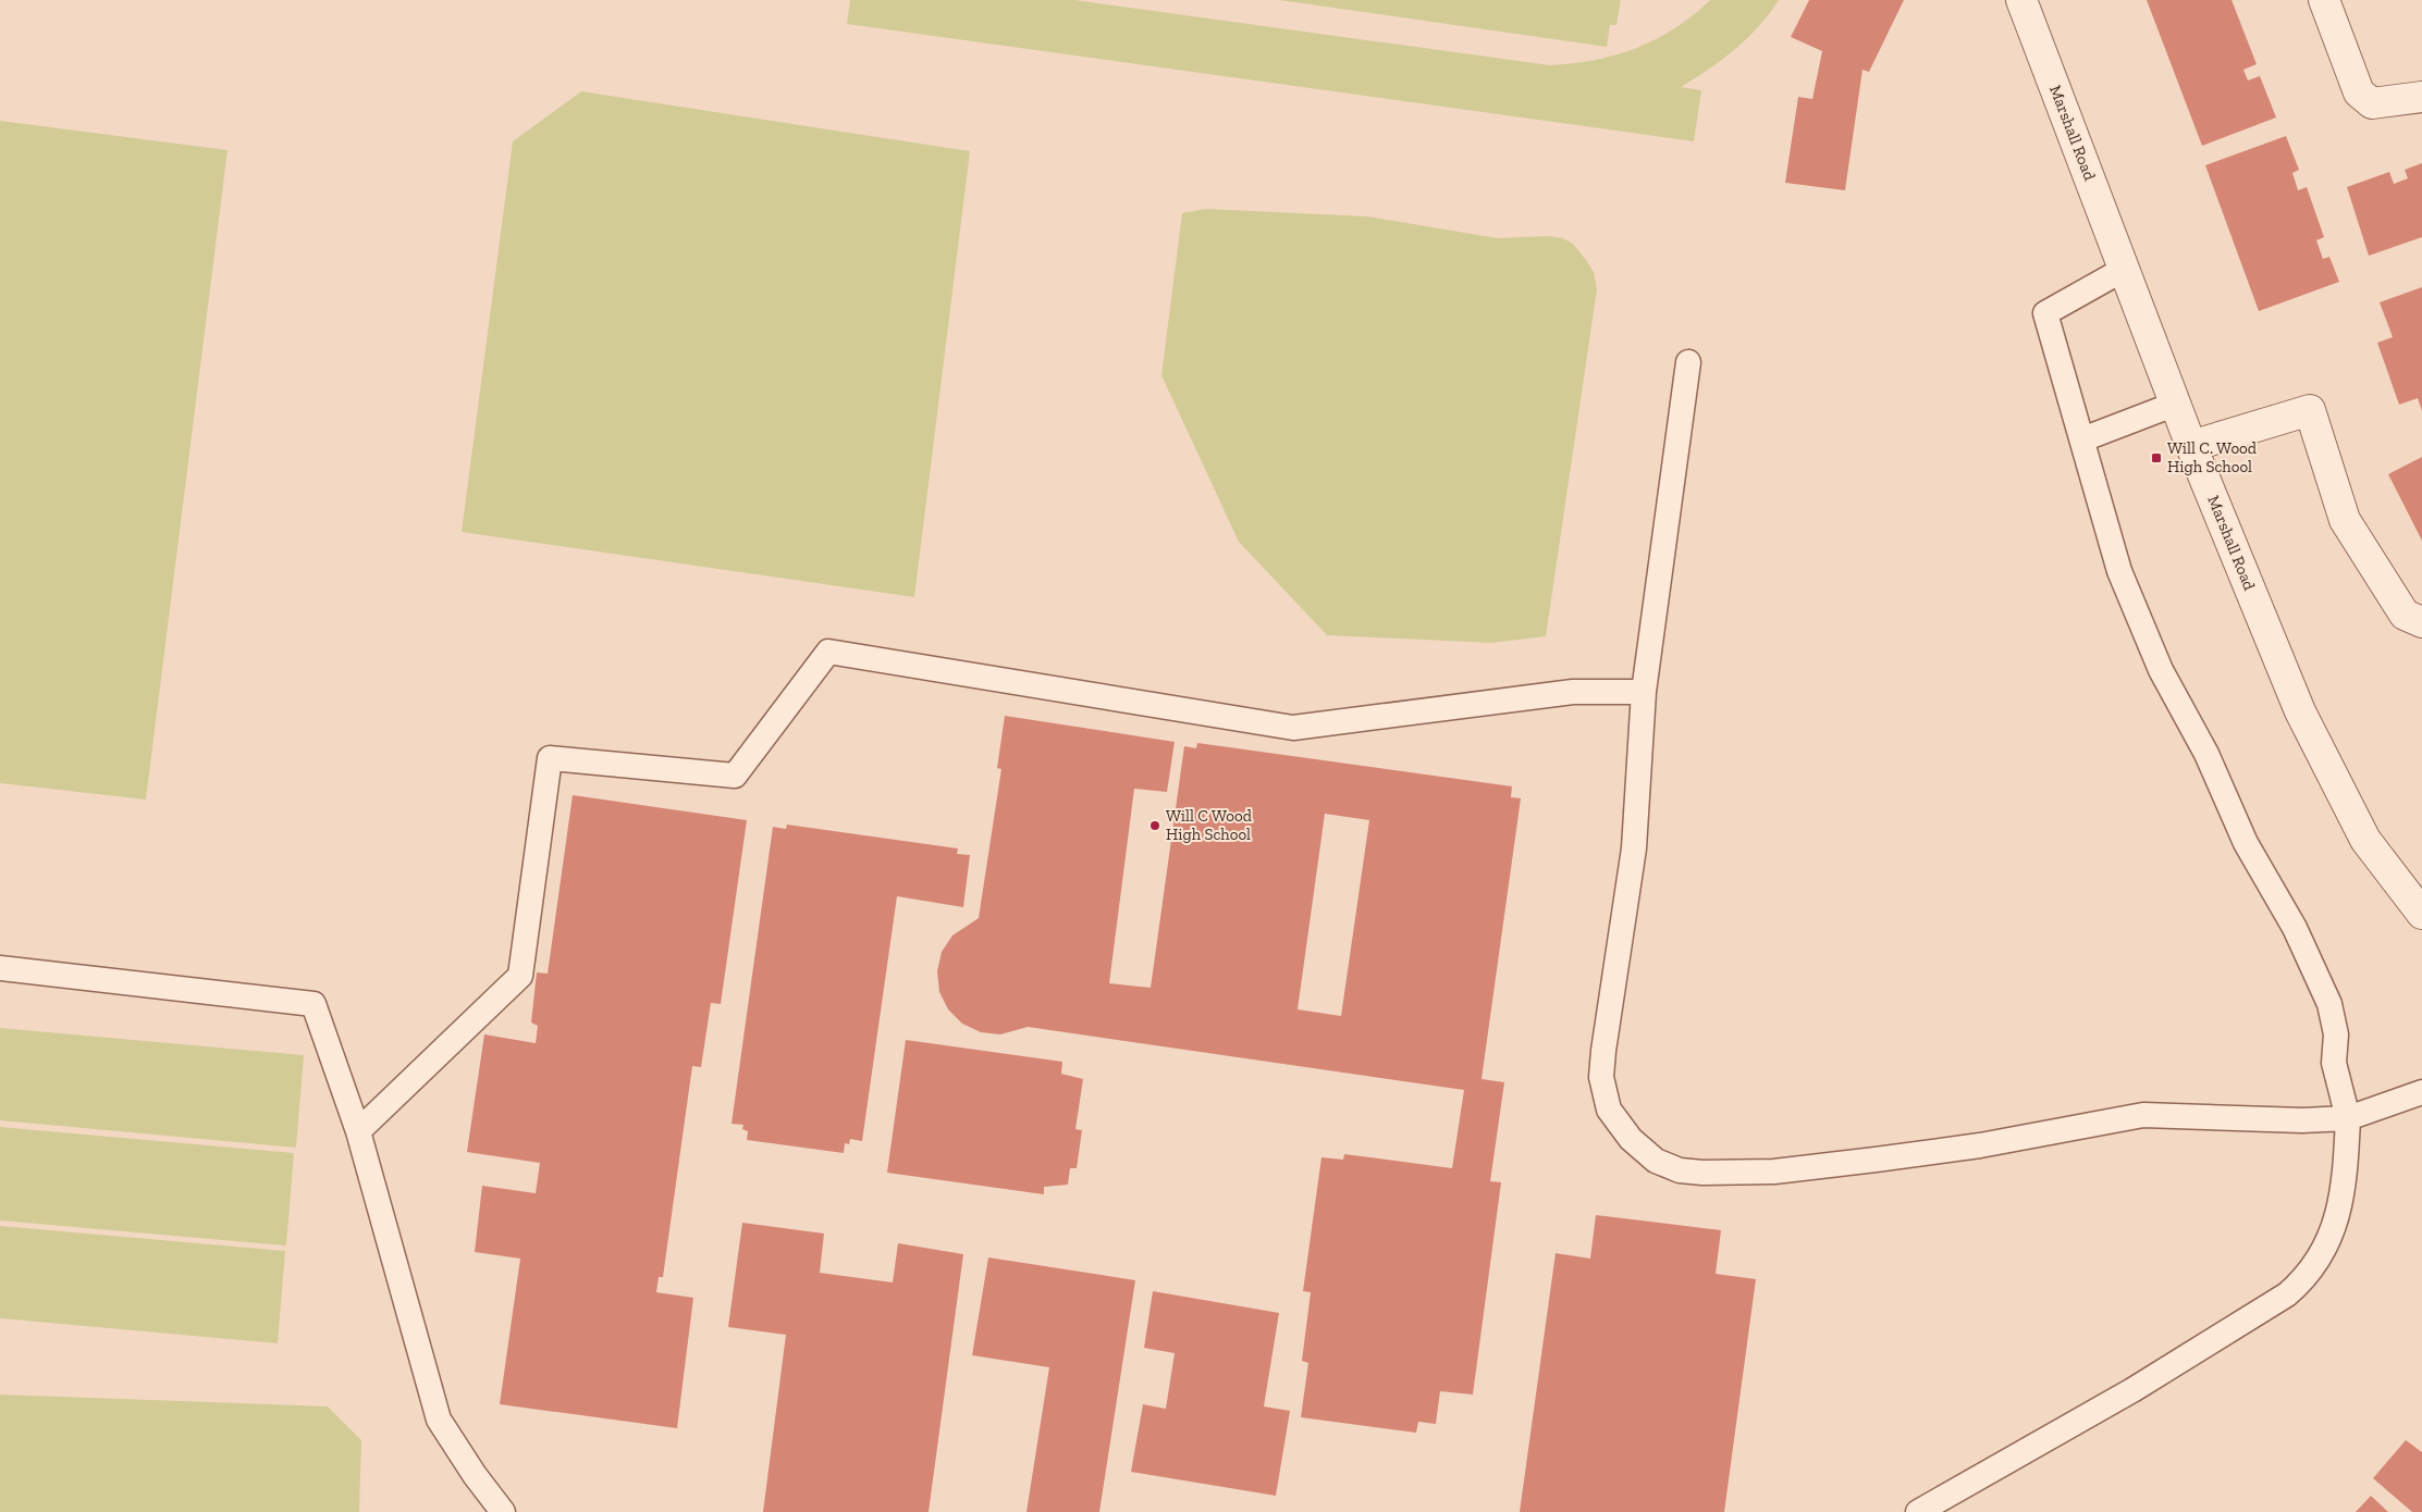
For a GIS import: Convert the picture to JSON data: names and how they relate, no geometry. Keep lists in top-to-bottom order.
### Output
{
  "streets": {
    "street": ["Marshall Road"]
  },
  "places": {
    "transit": ["Will C. Wood High School"],
    "other": ["Will C Wood High School"]
  }
}
